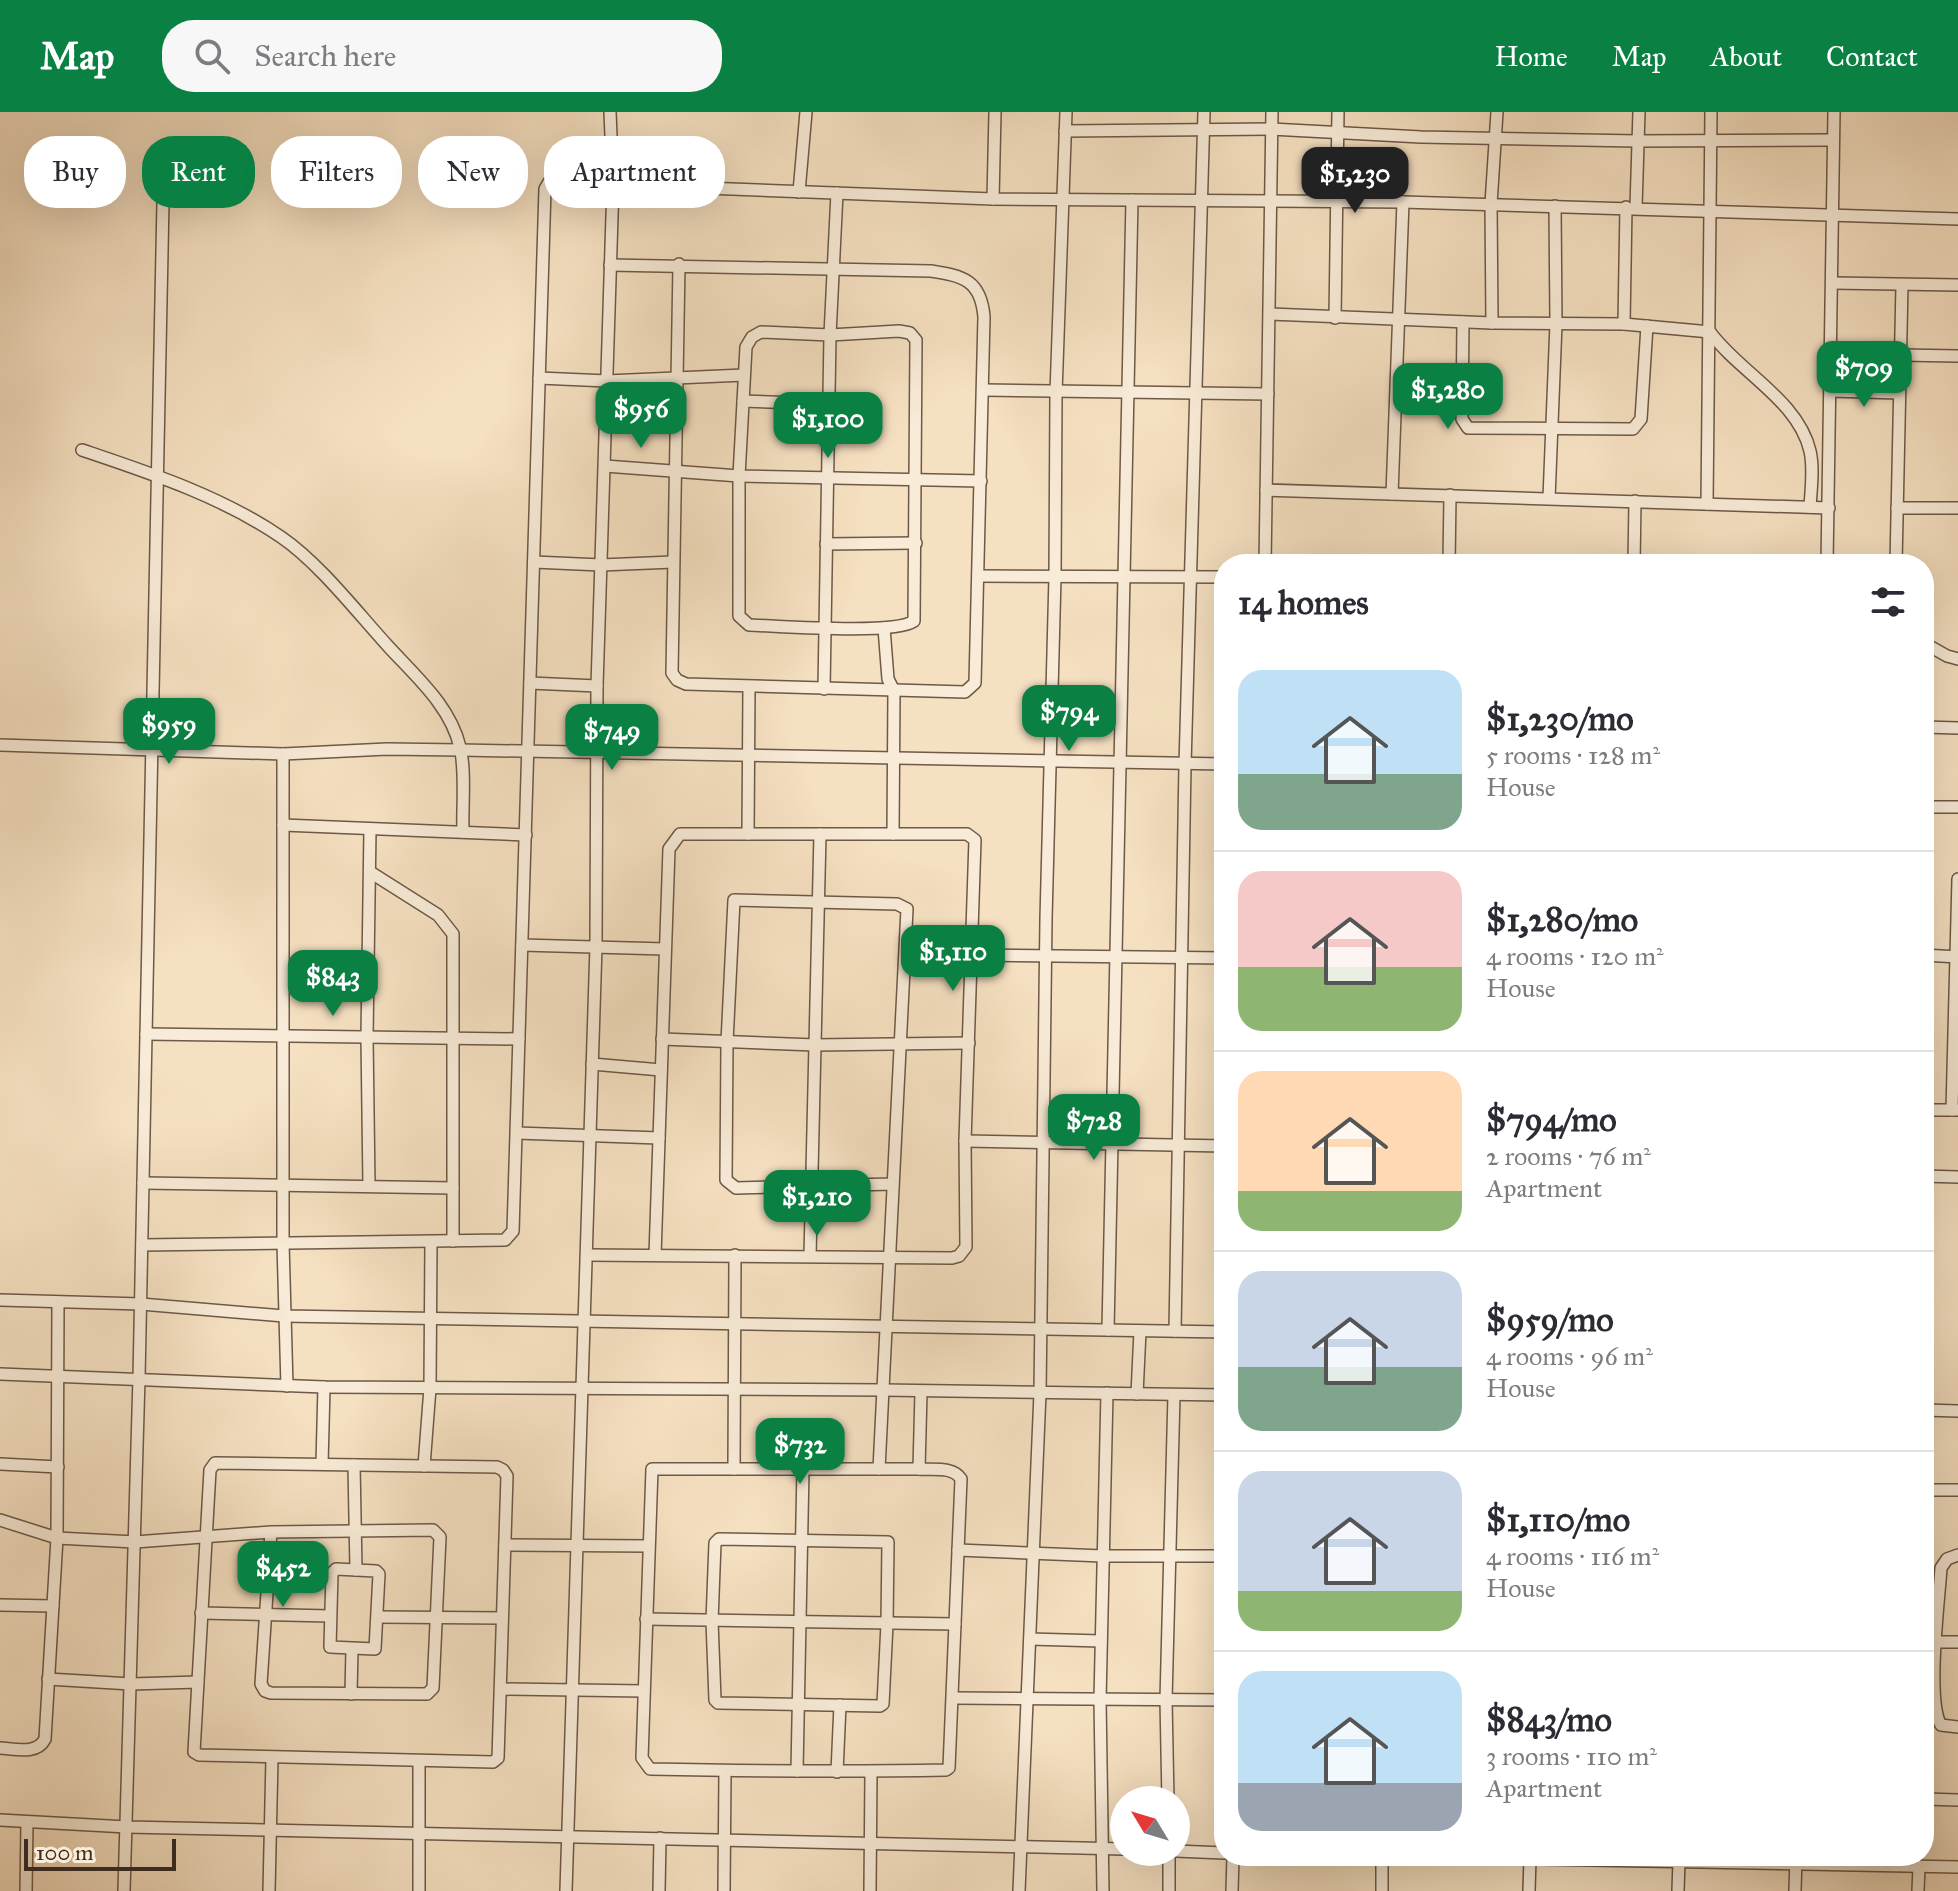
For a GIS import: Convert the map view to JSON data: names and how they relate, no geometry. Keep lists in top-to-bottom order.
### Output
{
  "scale_bar": "100 m",
  "north": "top left",
  "page": {
    "header": "Map",
    "search": "Search here",
    "nav": [
      "Home",
      "Map",
      "About",
      "Contact"
    ],
    "chip": [
      "Buy",
      "Rent",
      "Filters",
      "New",
      "Apartment"
    ],
    "price": [
      "$1,230",
      "$709",
      "$1,280",
      "$956",
      "$1,100",
      "$794",
      "$959",
      "$749",
      "$1,110",
      "$843",
      "$728",
      "$1,210",
      "$732",
      "$452"
    ],
    "heading": "14 homes",
    "list": [
      {
        "name": "$1,230/mo",
        "note": "5 rooms · 128 m² · House"
      },
      {
        "name": "$1,280/mo",
        "note": "4 rooms · 120 m² · House"
      },
      {
        "name": "$794/mo",
        "note": "2 rooms · 76 m² · Apartment"
      },
      {
        "name": "$959/mo",
        "note": "4 rooms · 96 m² · House"
      },
      {
        "name": "$1,110/mo",
        "note": "4 rooms · 116 m² · House"
      },
      {
        "name": "$843/mo",
        "note": "3 rooms · 110 m² · Apartment"
      }
    ],
    "scale": "100 m"
  }
}
